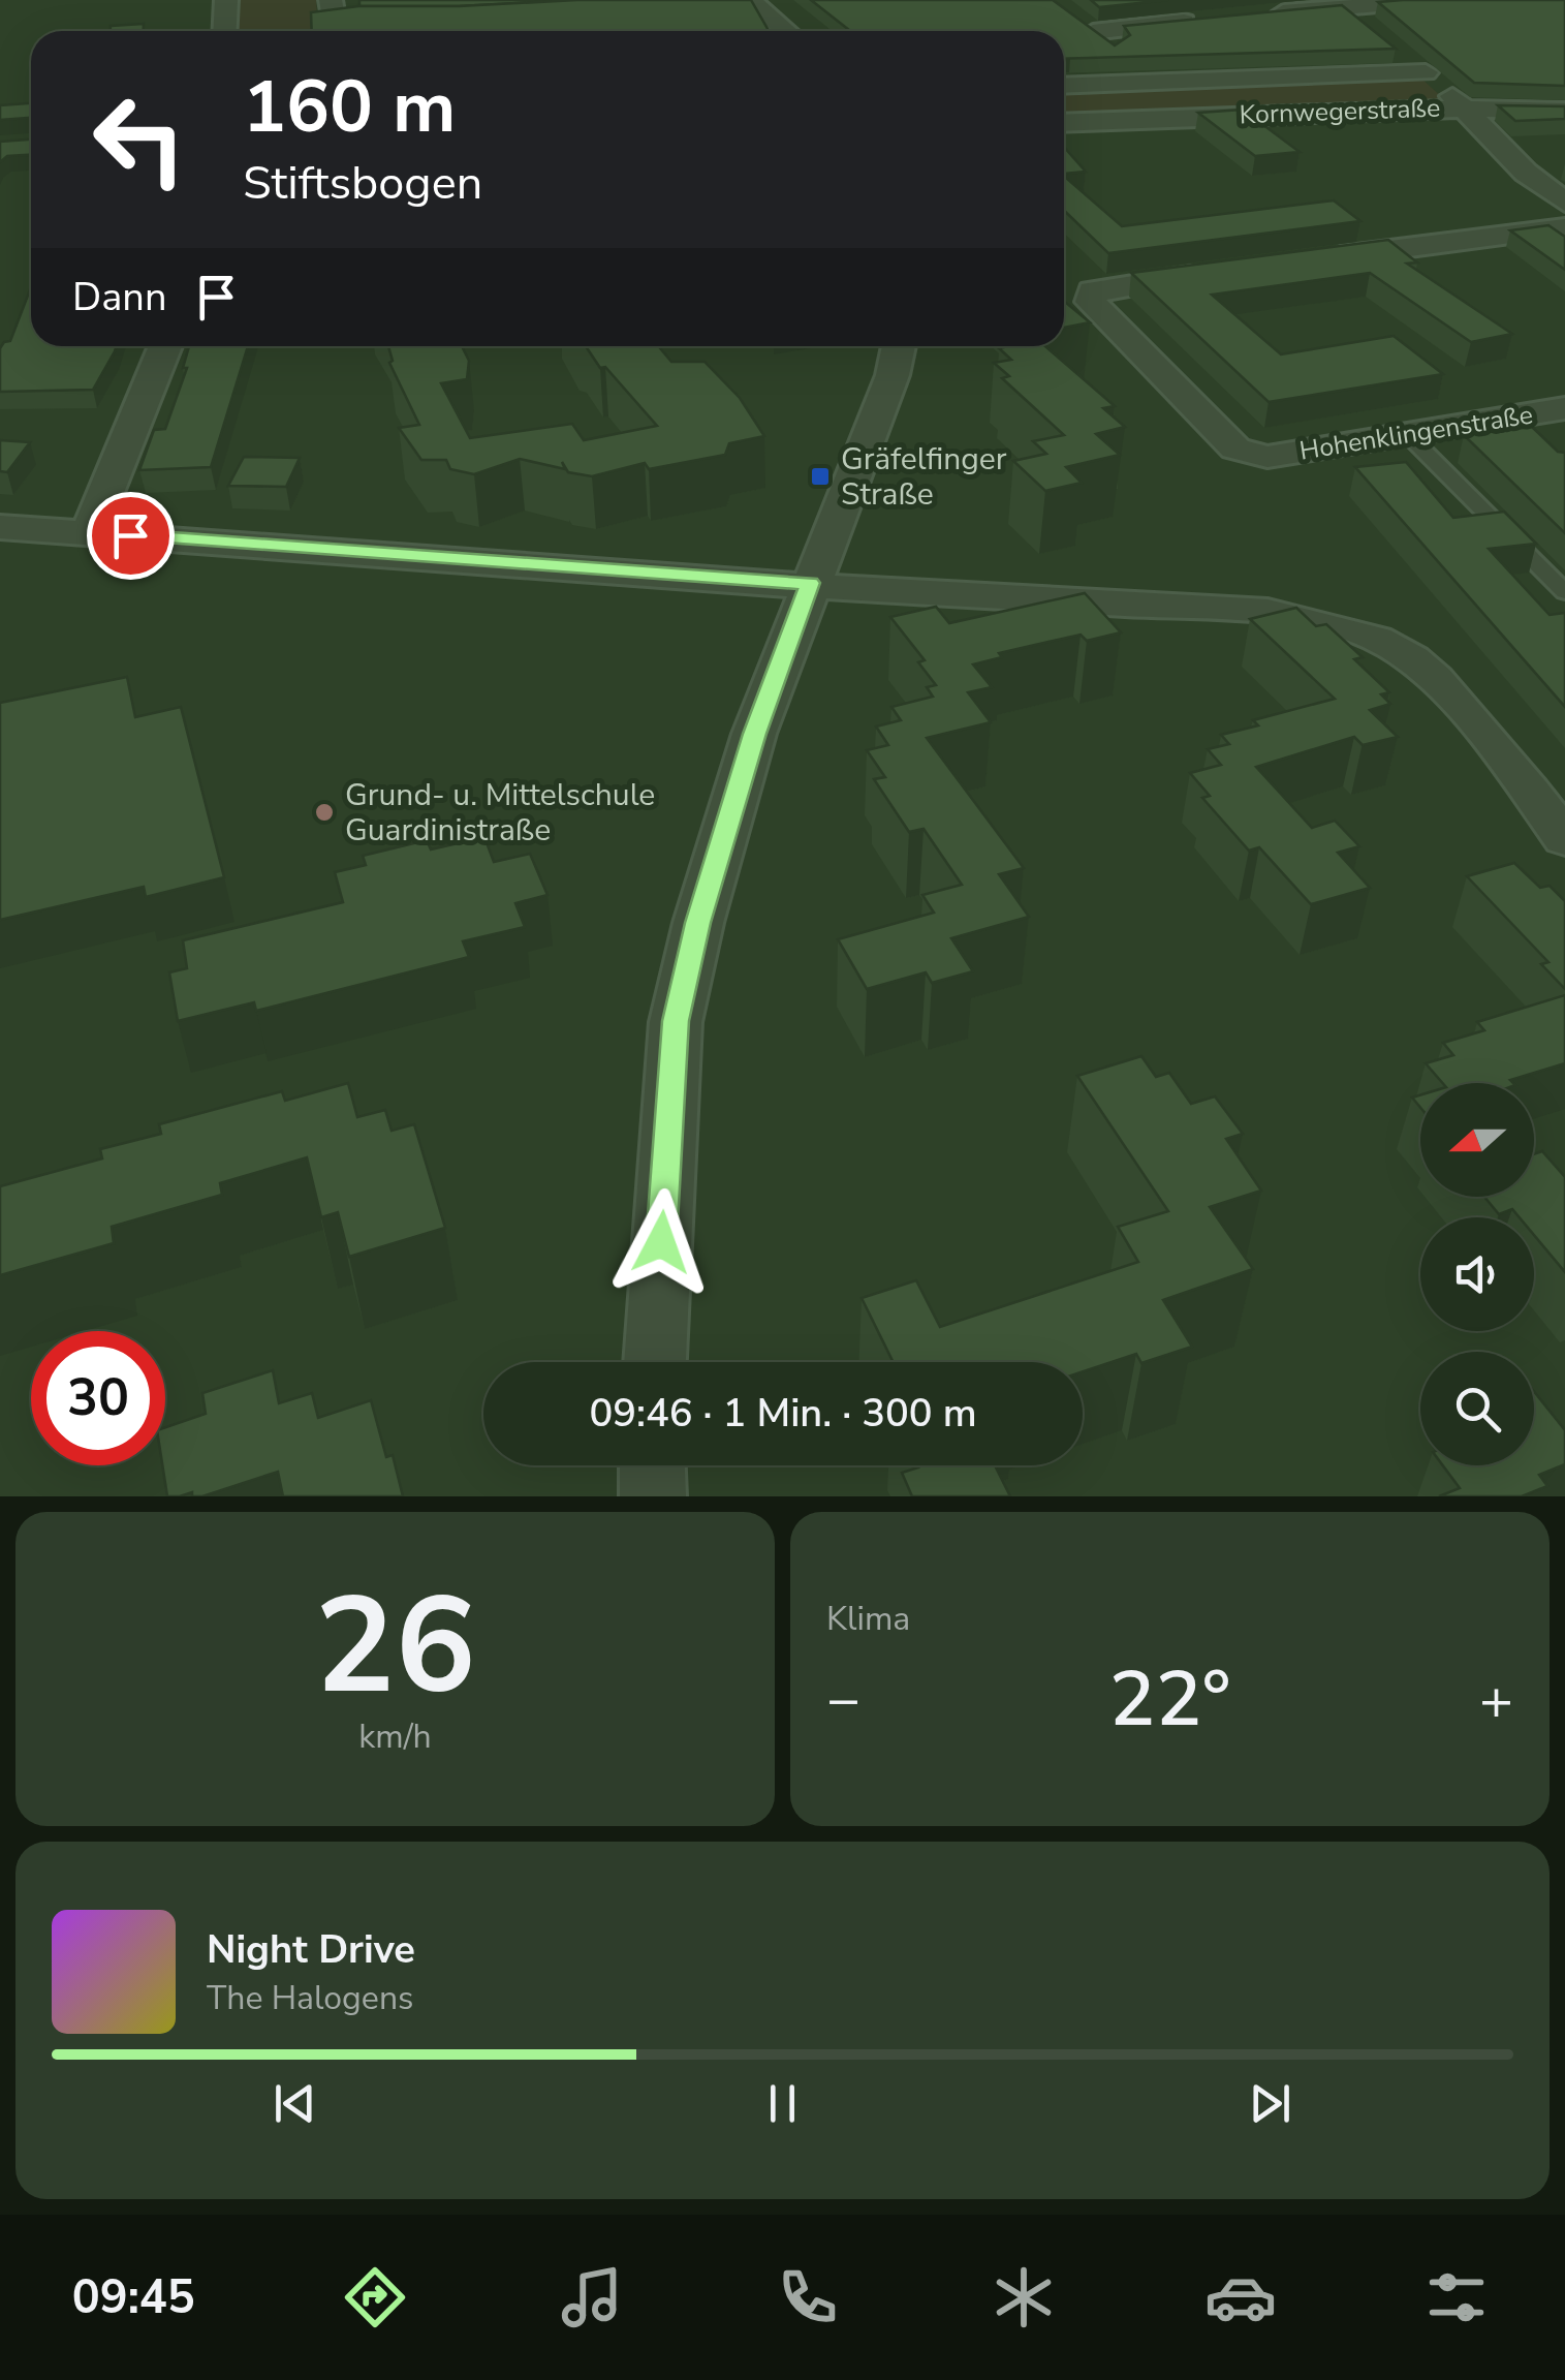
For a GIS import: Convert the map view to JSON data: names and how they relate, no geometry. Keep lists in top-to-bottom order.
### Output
{
  "streets": {
    "street": ["Kornwegerstraße", "Hohenklingenstraße"]
  },
  "places": {
    "transit": ["Gräfelfinger Straße"],
    "other": ["Grund- u. Mittelschule Guardinistraße"]
  },
  "north": "left",
  "page": {
    "turn": ["160 m", "Stiftsbogen"],
    "then": "Dann",
    "limit": "30",
    "trip": "09:46 · 1 Min. · 300 m",
    "tile": [
      ["26", "km/h"],
      "Klima"
    ],
    "heat": ["−", "22°", "+"],
    "song": ["Night Drive", "The Halogens"],
    "tabs": "09:45"
  }
}
